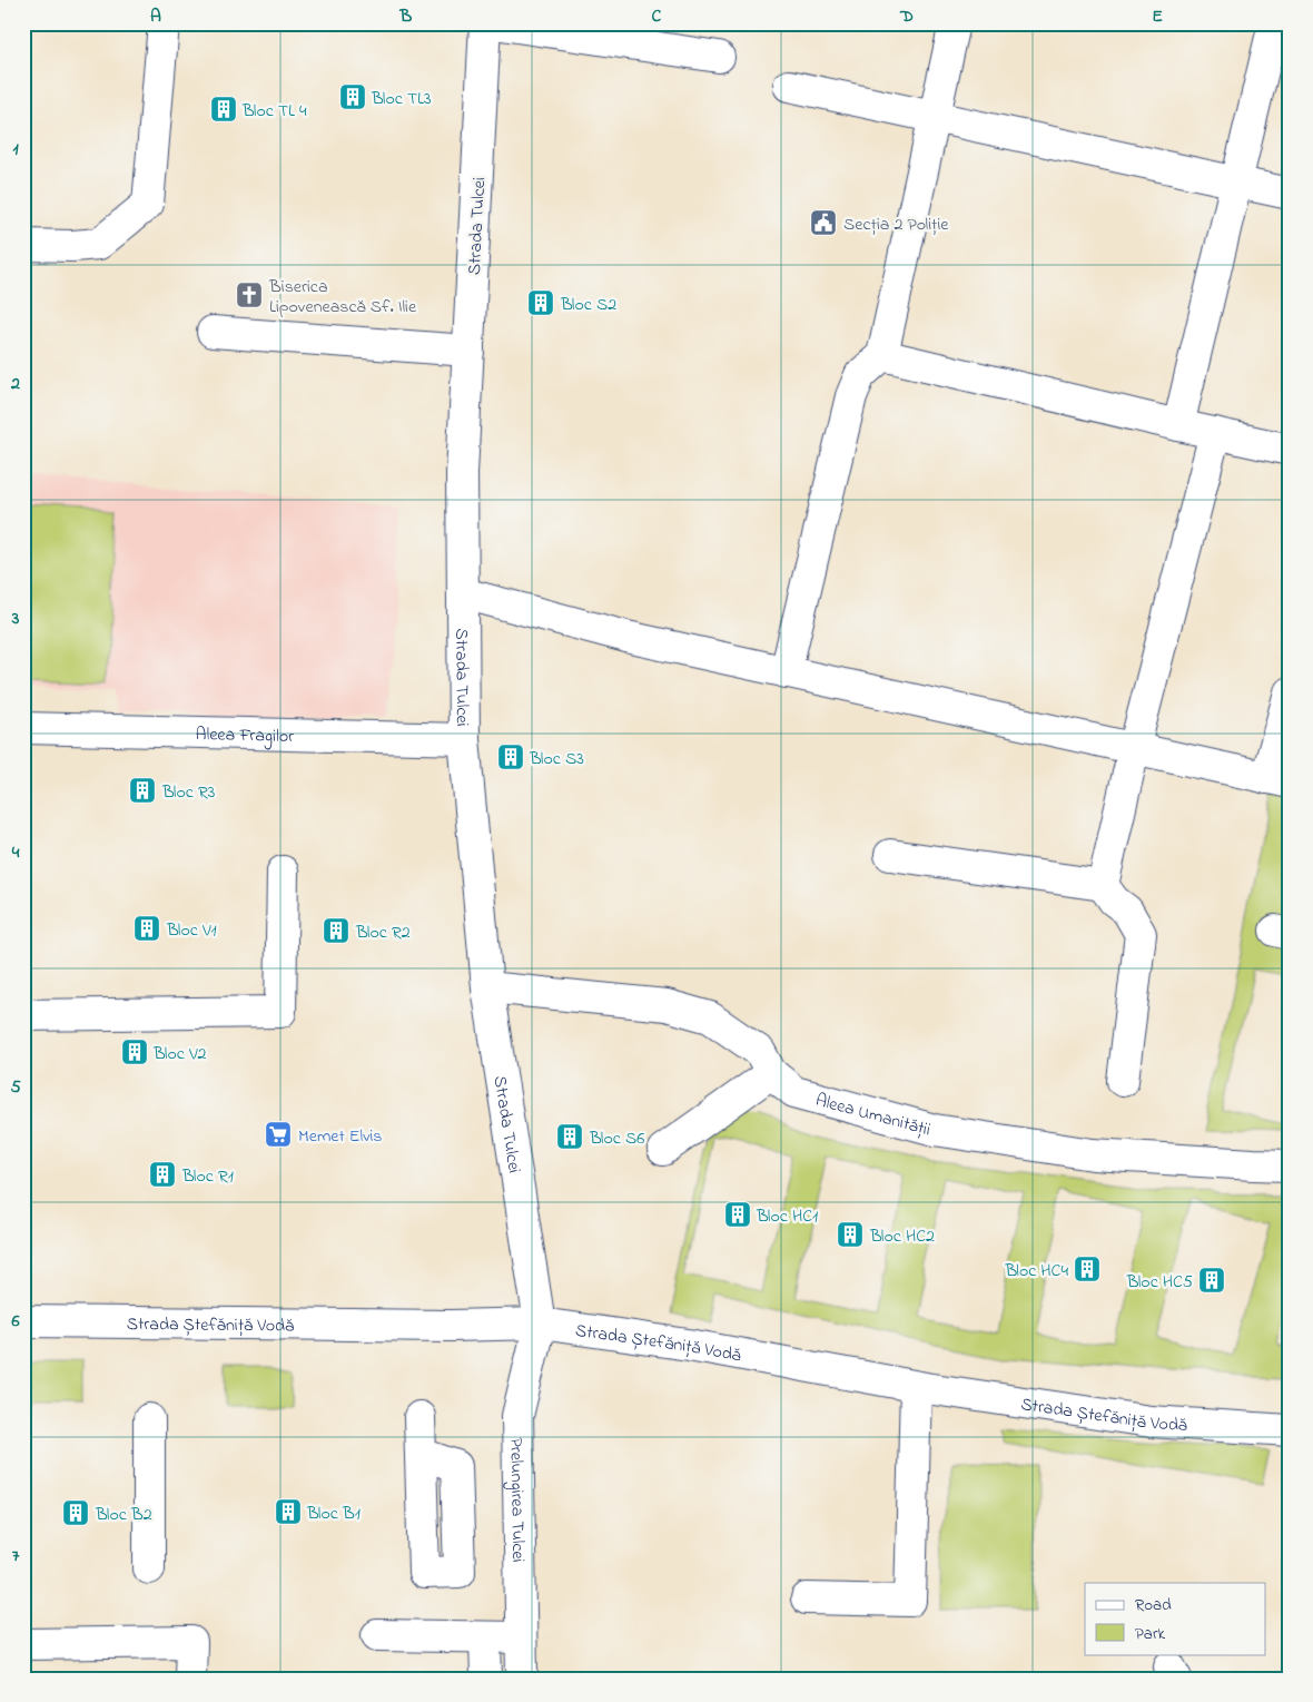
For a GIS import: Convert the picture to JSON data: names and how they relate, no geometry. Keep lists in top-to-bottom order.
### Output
{
  "streets": {
    "street": [
      "Strada Tulcei",
      "Aleea Fragilor",
      "Aleea Umanității",
      "Strada Ștefăniță Vodă",
      "Prelungirea Tulcei"
    ]
  },
  "crossings": [
    ["Strada Tulcei", "Aleea Fragilor"],
    ["Strada Tulcei", "Aleea Umanității"],
    ["Strada Tulcei", "Strada Ștefăniță Vodă"],
    ["Strada Tulcei", "Prelungirea Tulcei"],
    ["Strada Ștefăniță Vodă", "Prelungirea Tulcei"]
  ],
  "places": {
    "building": [
      "Bloc TL3",
      "Bloc TL 4",
      "Bloc S2",
      "Bloc S3",
      "Bloc R3",
      "Bloc V1",
      "Bloc R2",
      "Bloc V2",
      "Bloc S6",
      "Bloc R1",
      "Bloc HC1",
      "Bloc HC2",
      "Bloc HC4",
      "Bloc HC5",
      "Bloc B1",
      "Bloc B2"
    ],
    "public building": ["Secția 2 Poliție"],
    "church": ["Biserica Lipovenească Sf. Ilie"],
    "supermarket": ["Memet Elvis"]
  },
  "legend": ["Road", "Park"],
  "grid": {
    "columns": [
      "A",
      "B",
      "C",
      "D",
      "E"
    ],
    "rows": [
      "1",
      "2",
      "3",
      "4",
      "5",
      "6",
      "7"
    ]
  }
}
